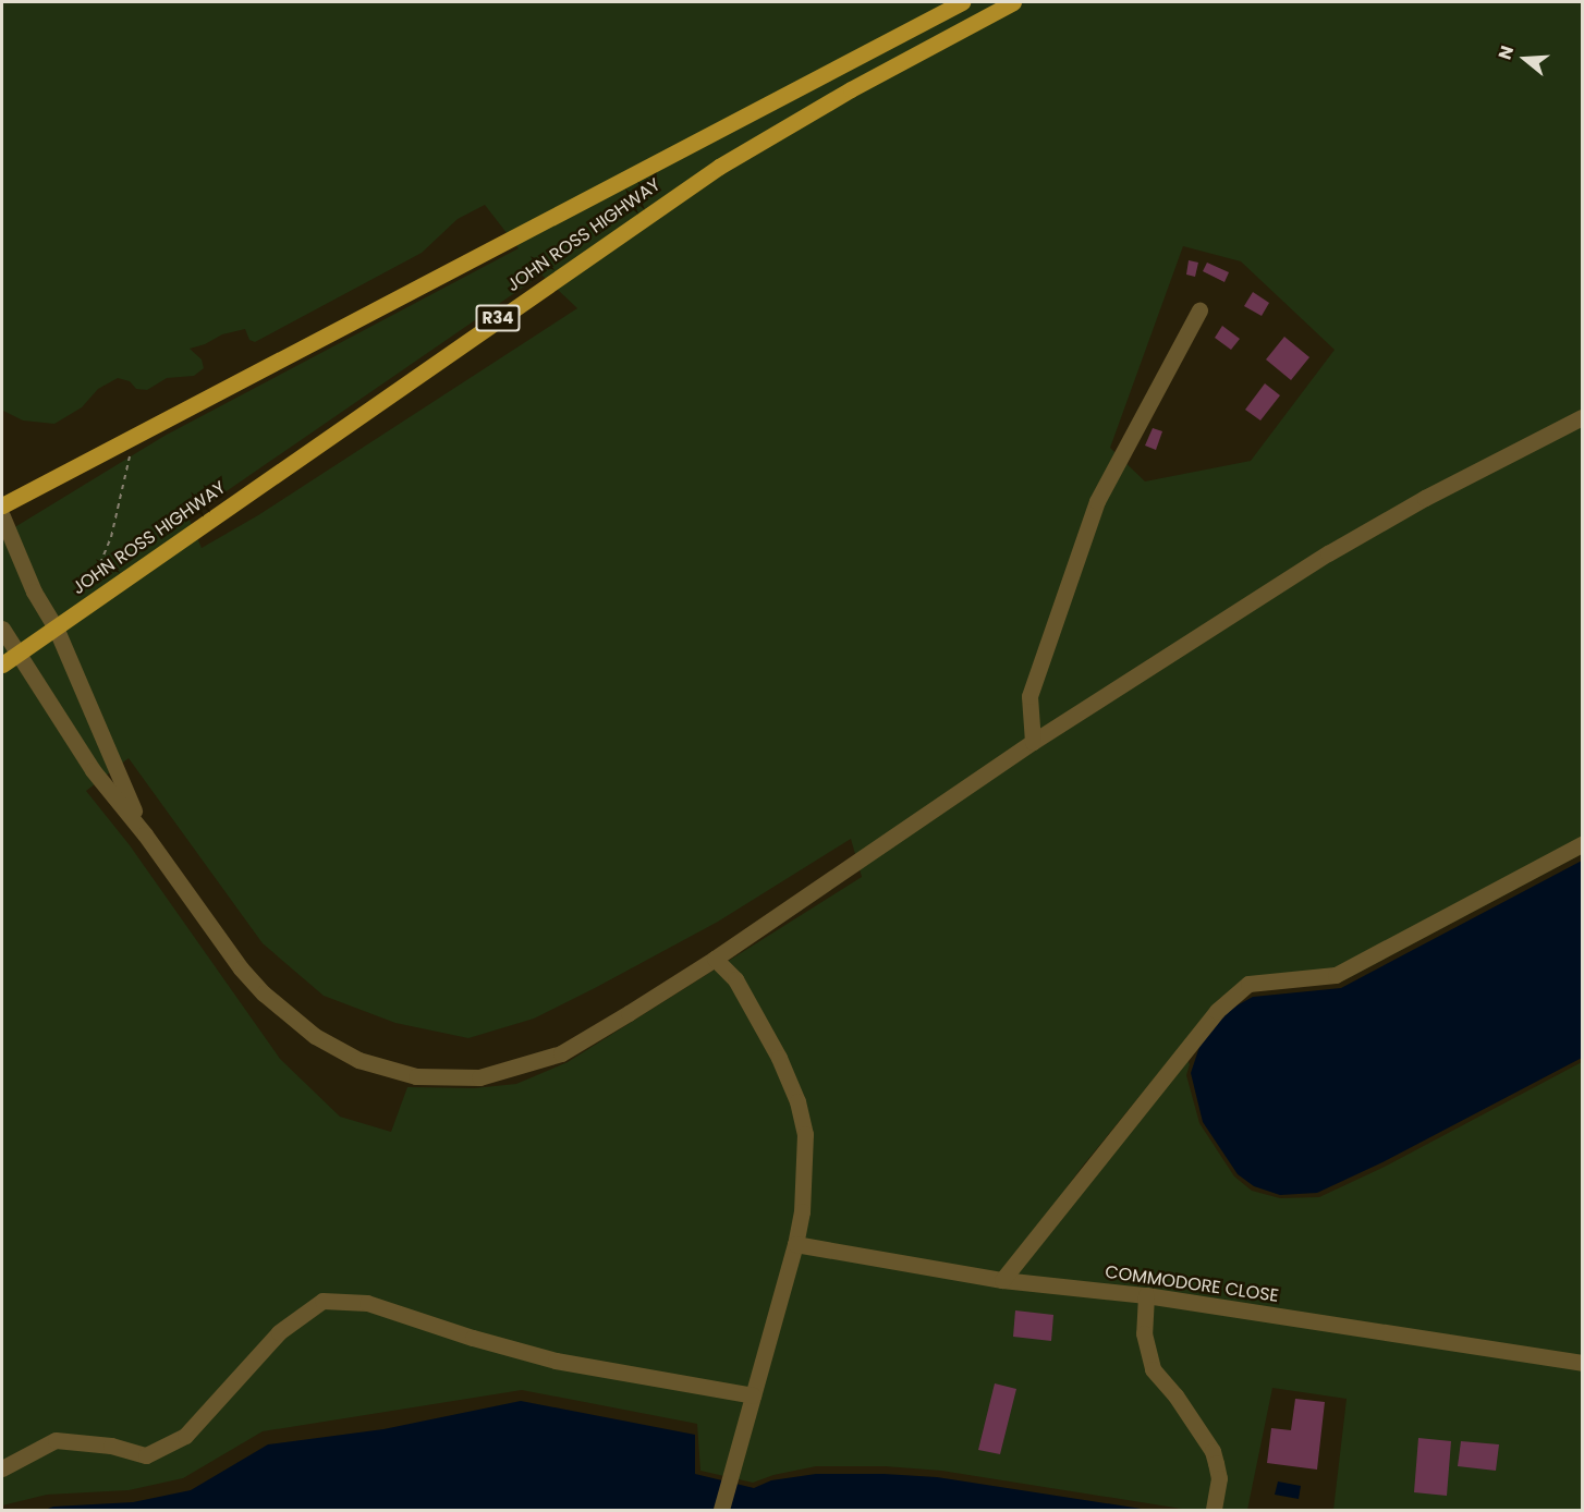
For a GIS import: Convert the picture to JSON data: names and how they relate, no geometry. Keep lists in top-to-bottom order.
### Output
{
  "streets": {
    "main road": ["JOHN ROSS HIGHWAY", "R34"],
    "street": ["COMMODORE CLOSE"]
  },
  "north": "left"
}
